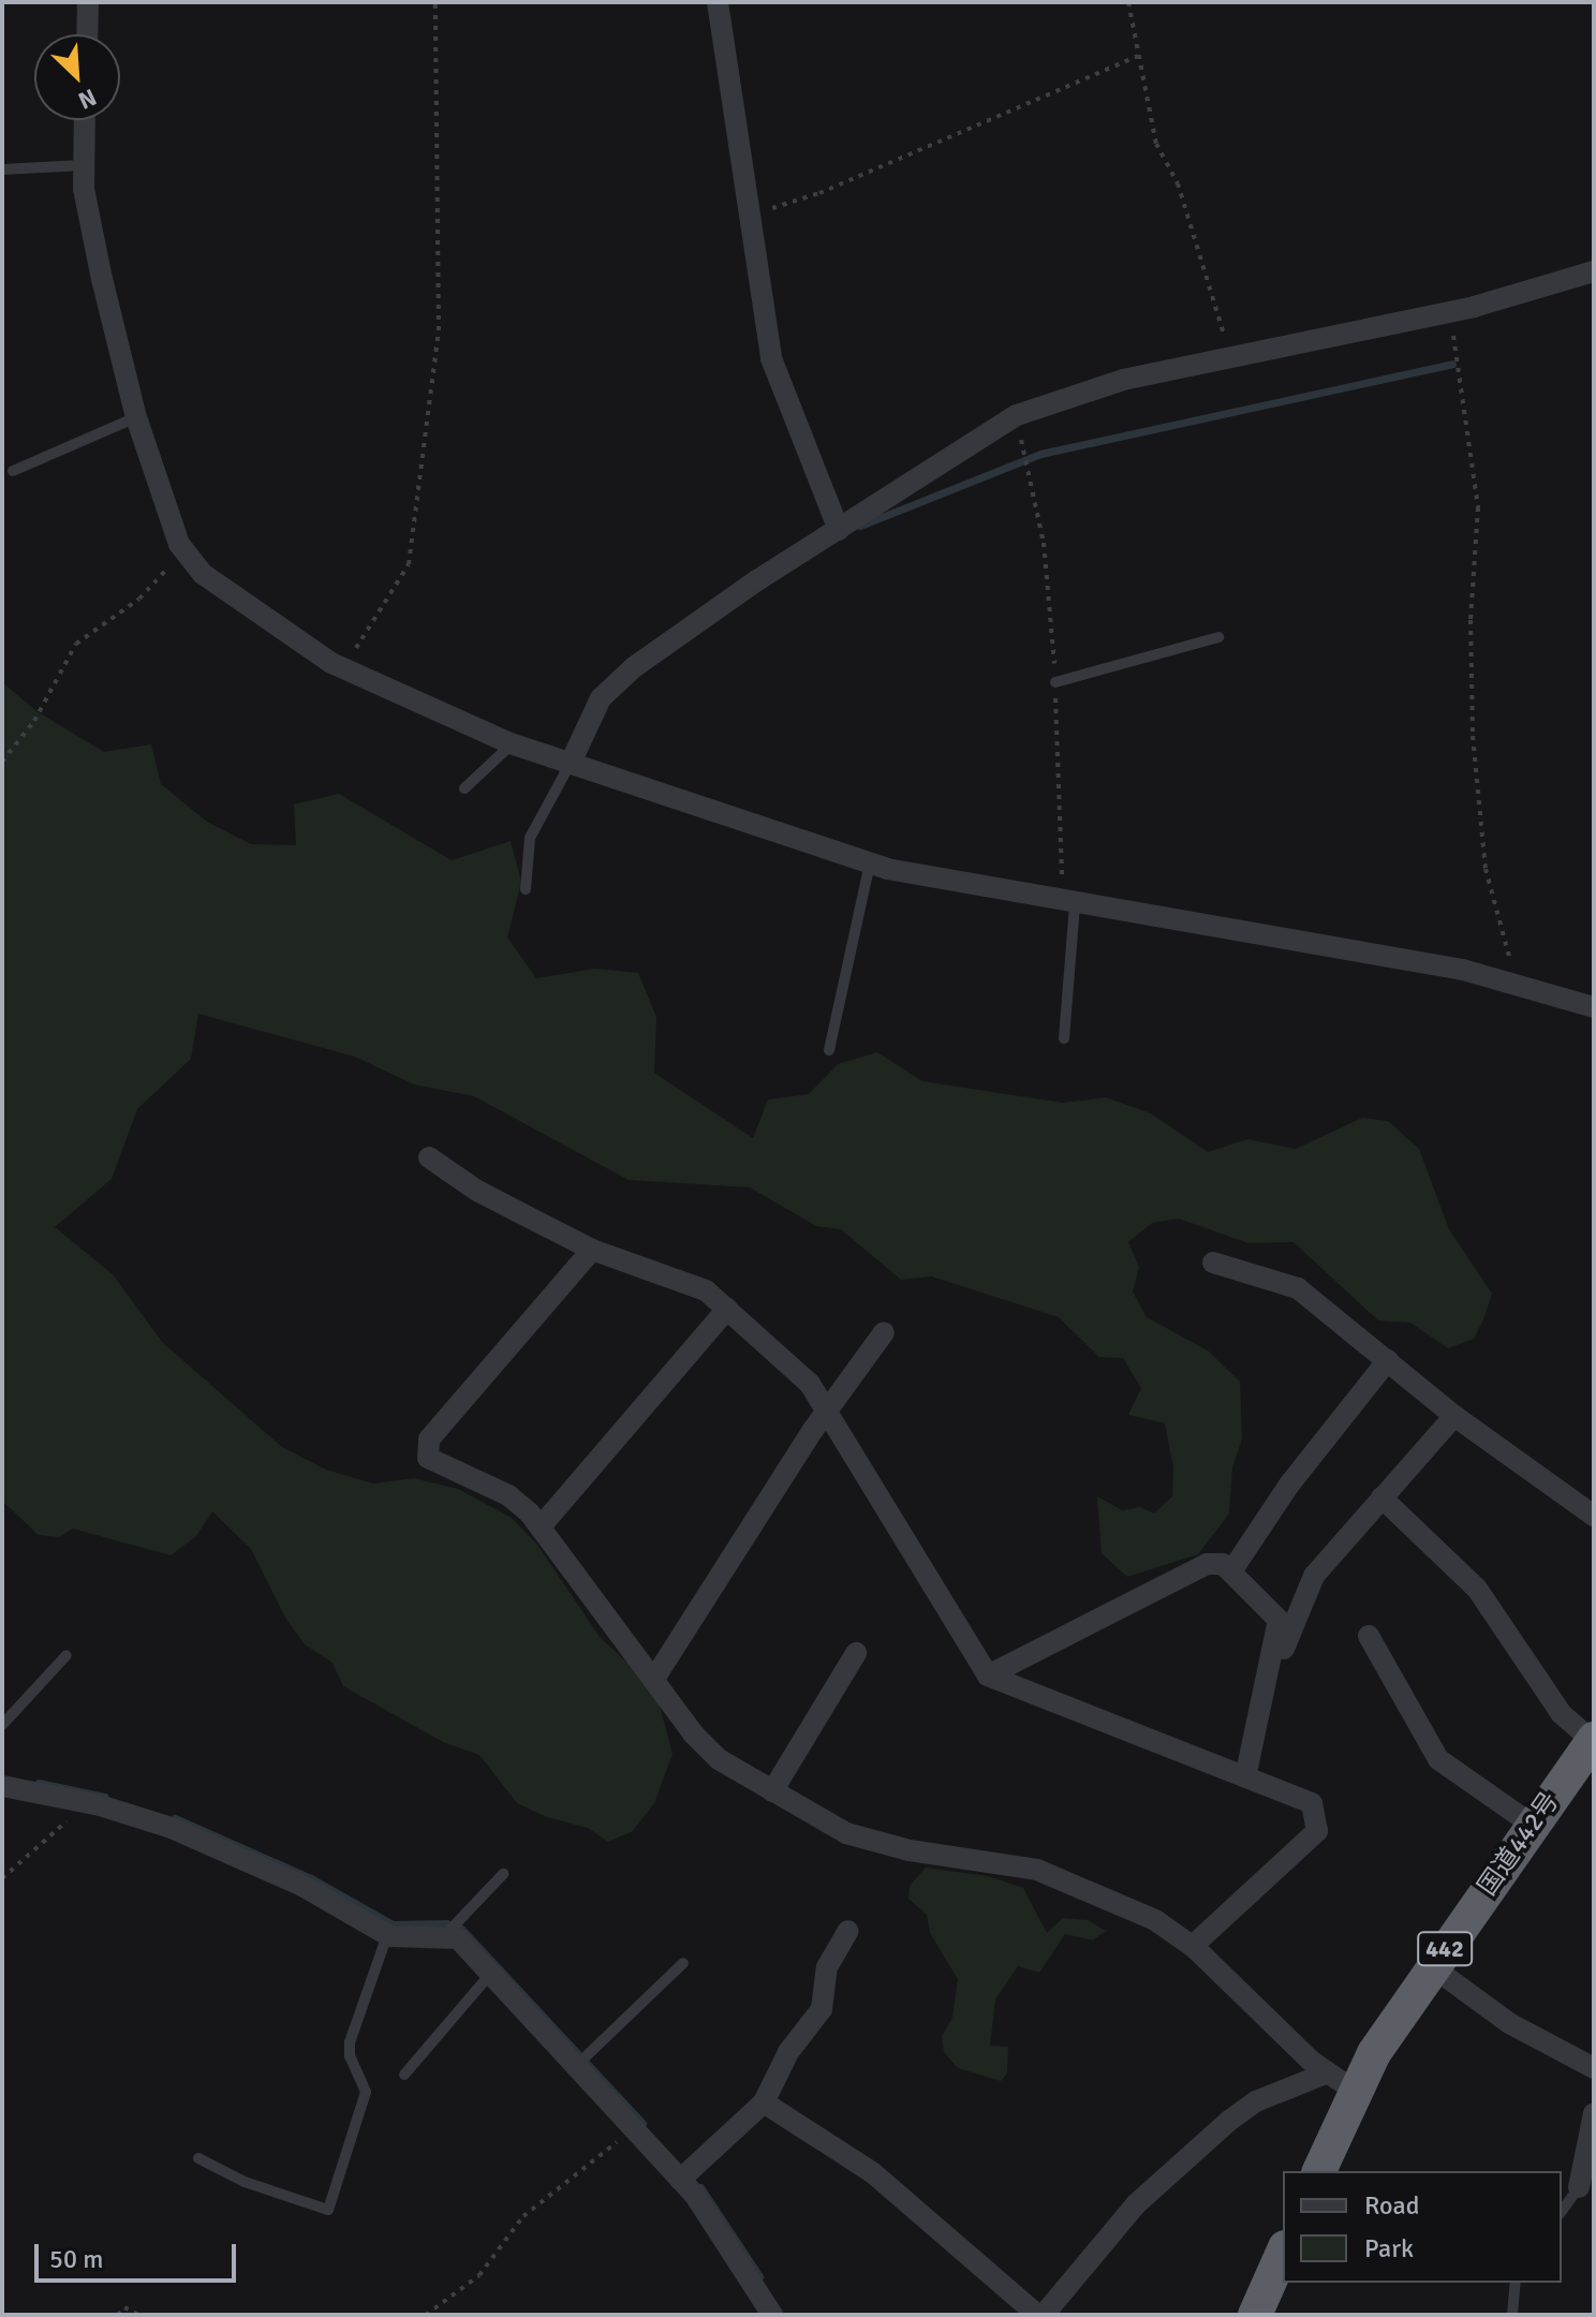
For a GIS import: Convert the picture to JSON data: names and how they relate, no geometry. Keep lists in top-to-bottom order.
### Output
{
  "streets": {
    "highway": ["国道442号", "442"]
  },
  "legend": ["Road", "Park"],
  "scale_bar": "50 m",
  "north": "bottom right"
}
